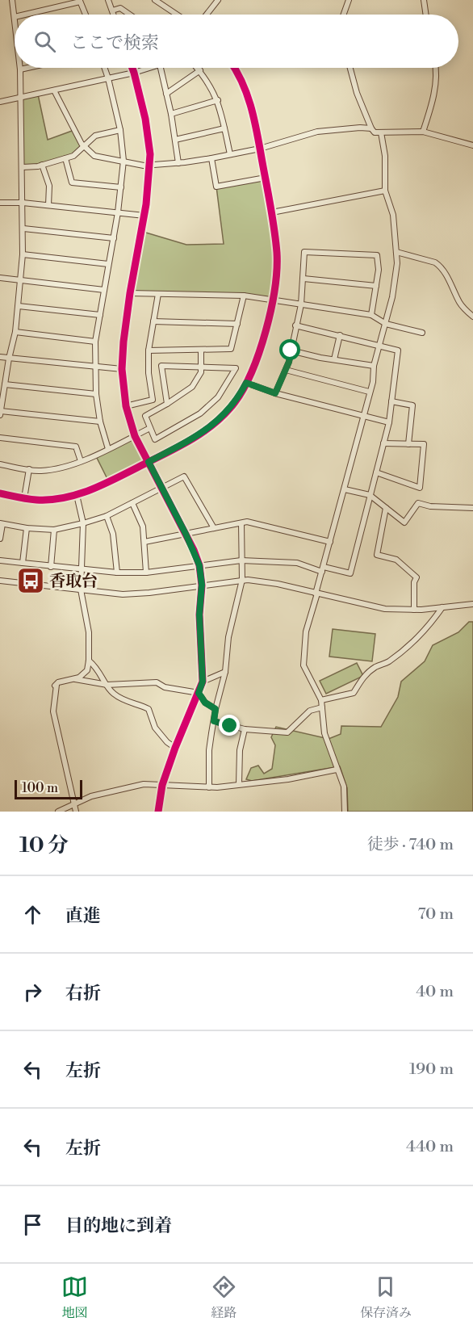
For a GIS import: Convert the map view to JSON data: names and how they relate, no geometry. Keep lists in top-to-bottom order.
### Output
{
  "places": {
    "bus stop": ["香取台"]
  },
  "scale_bar": "100 m",
  "page": {
    "search": "ここで検索",
    "scale": "100 m",
    "heading": ["10 分", "徒歩 · 740 m"],
    "list": [
      ["直進", "70 m"],
      ["右折", "40 m"],
      ["左折", "190 m"],
      ["左折", "440 m"],
      "目的地に到着"
    ],
    "nav": ["地図", "経路", "保存済み"]
  }
}
